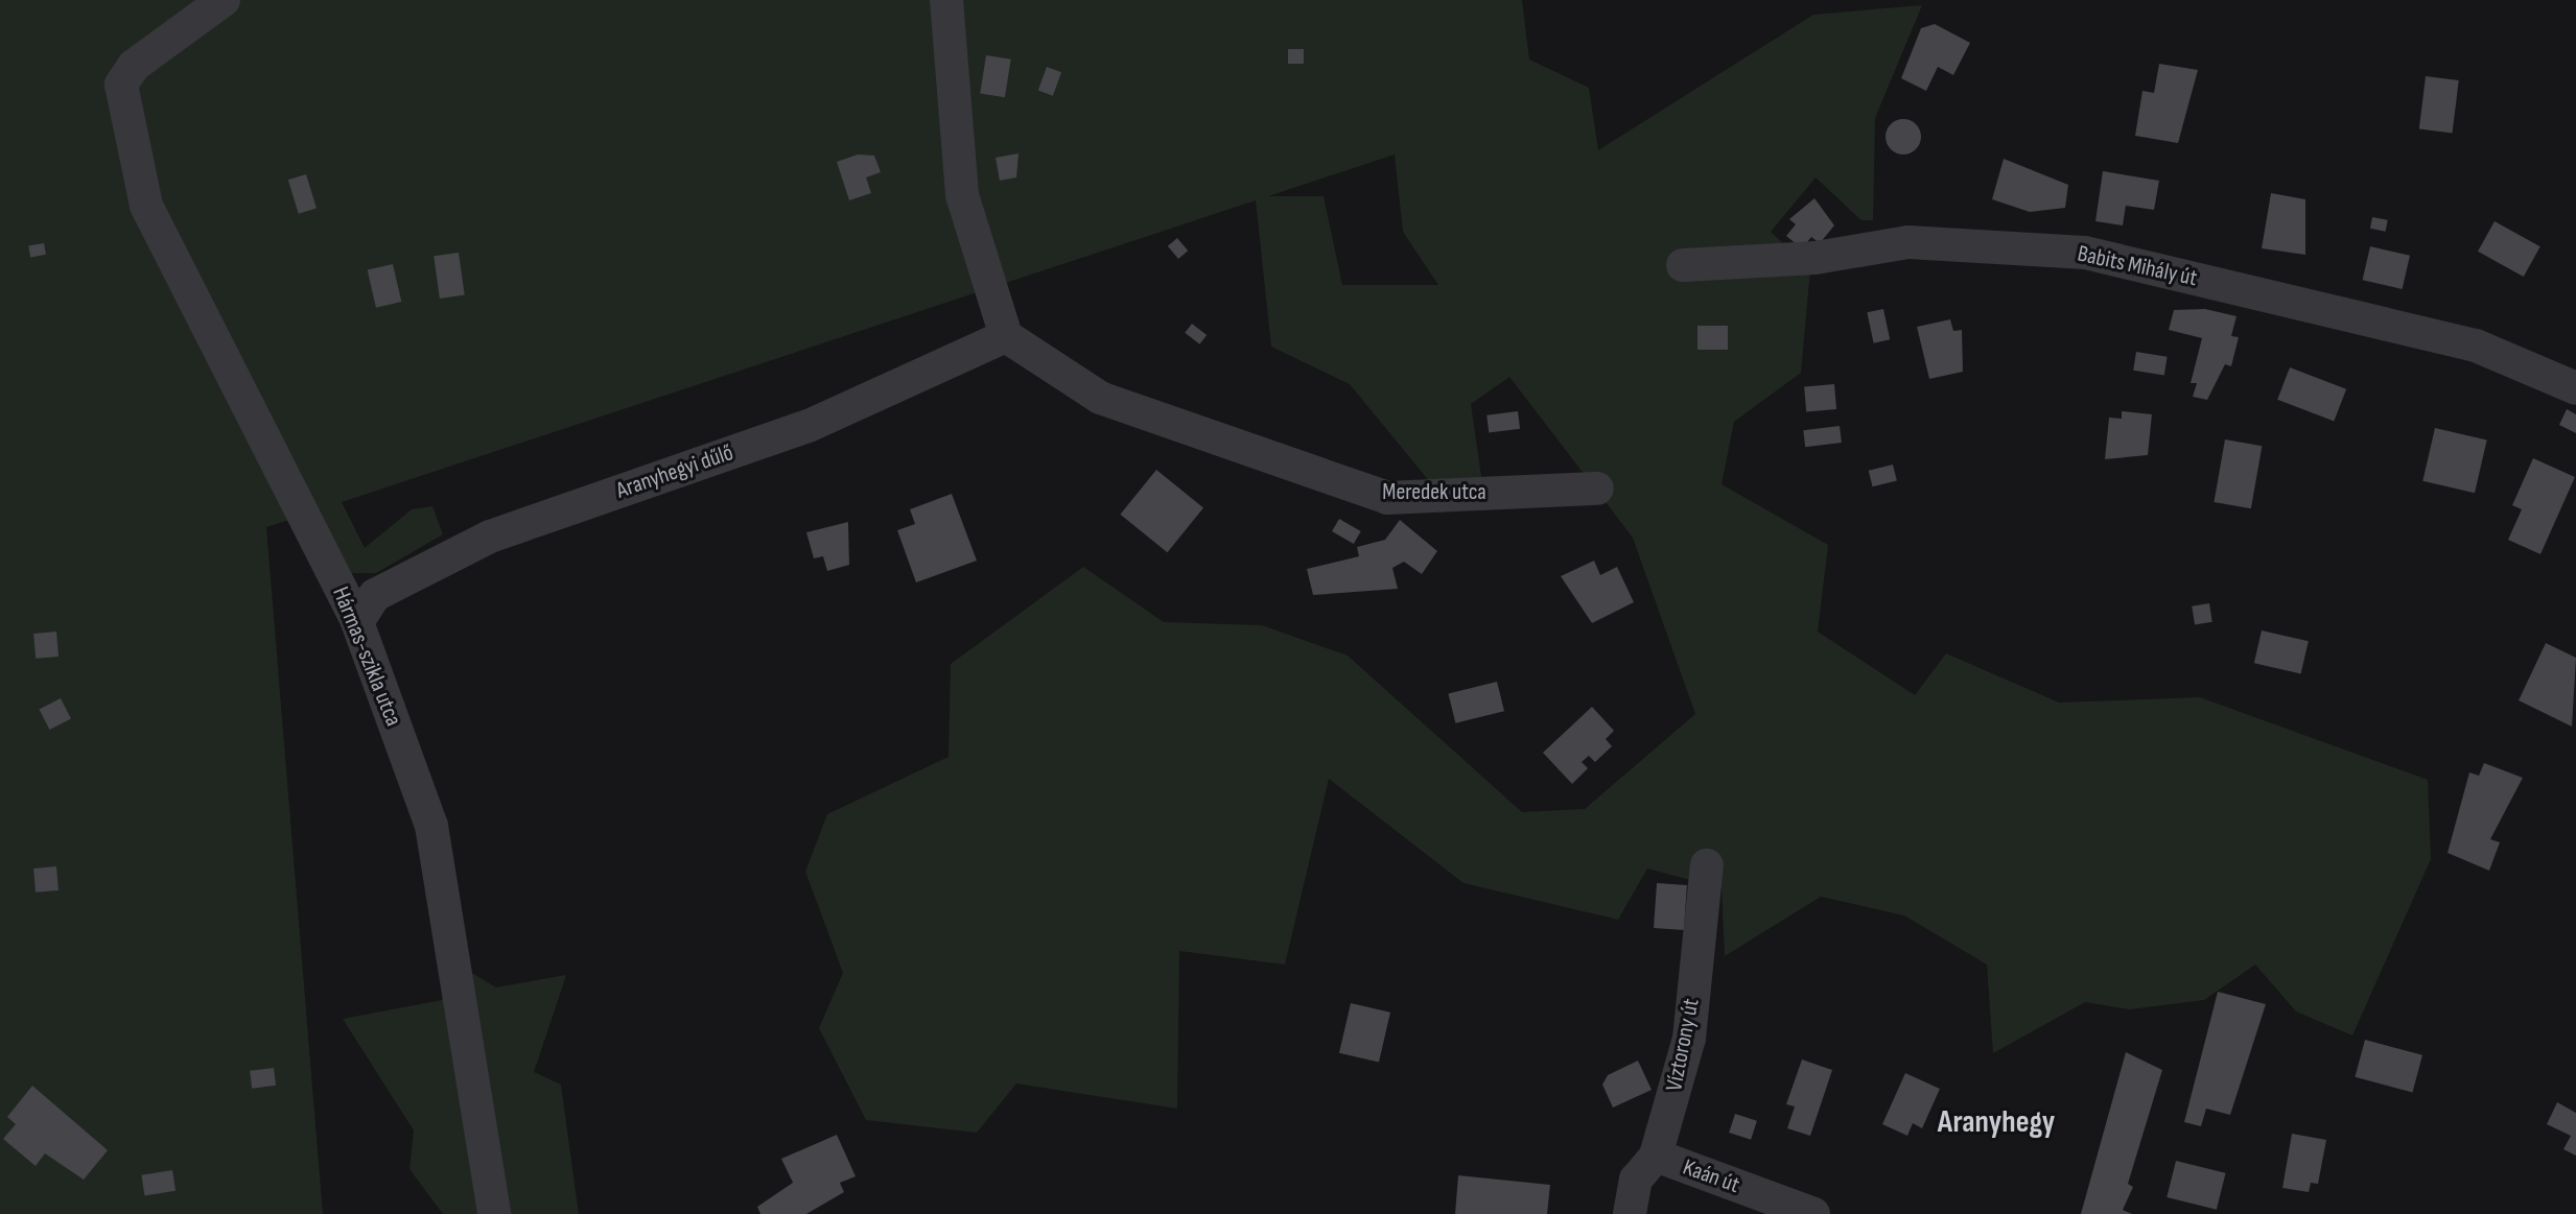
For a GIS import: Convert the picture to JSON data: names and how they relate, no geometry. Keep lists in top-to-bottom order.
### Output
{
  "streets": {
    "street": [
      "Babits Mihály út",
      "Aranyhegyi dűlő",
      "Meredek utca",
      "Hármas-szikla utca",
      "Víztorony út",
      "Kaán út"
    ]
  },
  "crossings": [
    ["Aranyhegyi dűlő", "Meredek utca"],
    ["Aranyhegyi dűlő", "Hármas-szikla utca"],
    ["Víztorony út", "Kaán út"]
  ],
  "districts": ["Aranyhegy"]
}
